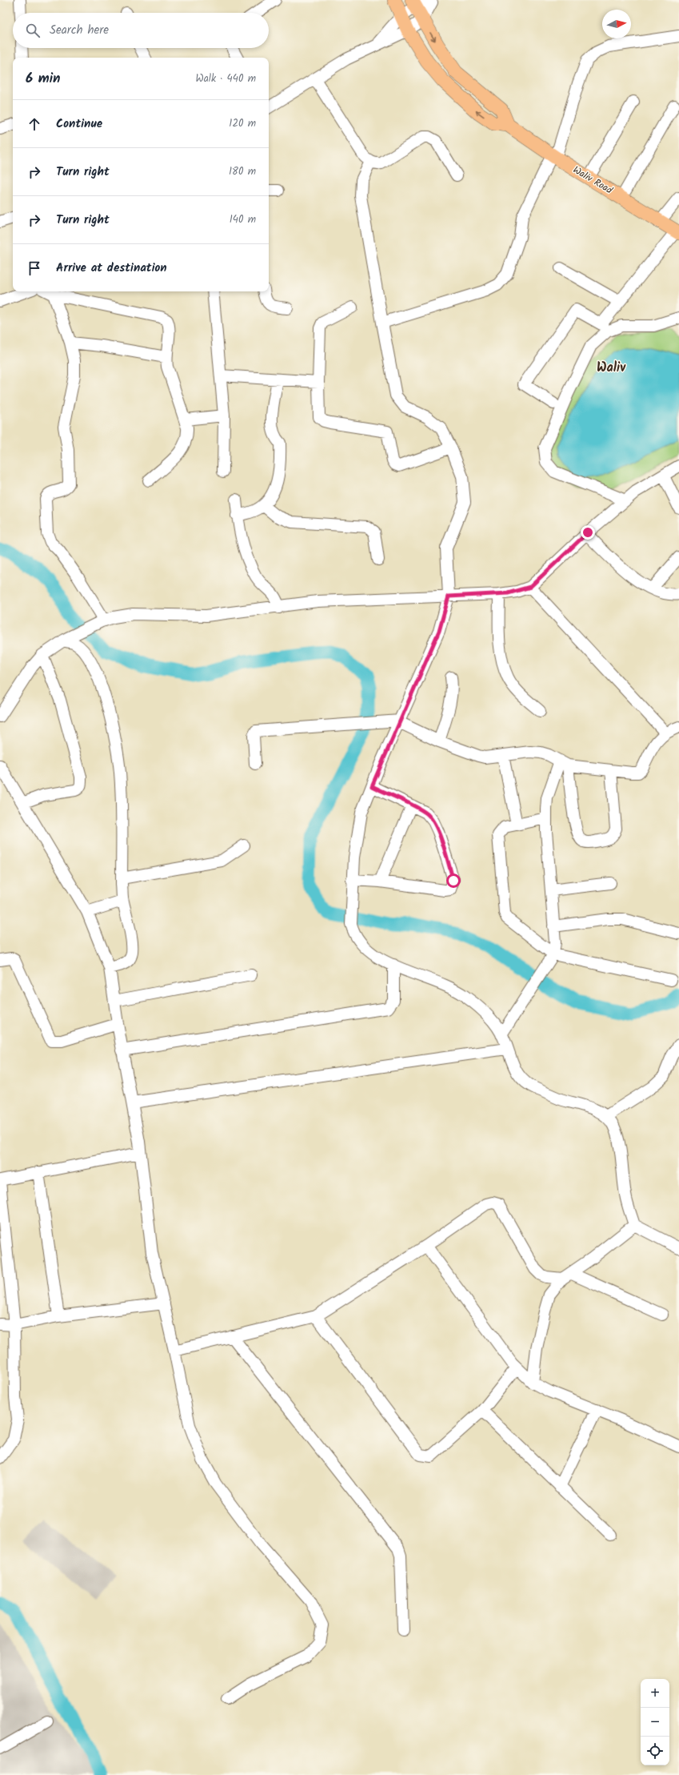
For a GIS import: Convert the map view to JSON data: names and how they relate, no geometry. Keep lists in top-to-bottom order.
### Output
{
  "streets": {
    "main road": ["Waliv Road"]
  },
  "districts": ["Waliv"],
  "north": "right",
  "page": {
    "search": "Search here",
    "heading": ["6 min", "Walk · 440 m"],
    "list": [
      ["Continue", "120 m"],
      ["Turn right", "180 m"],
      ["Turn right", "140 m"],
      "Arrive at destination"
    ],
    "map_buttons": ["+", "−"]
  }
}
